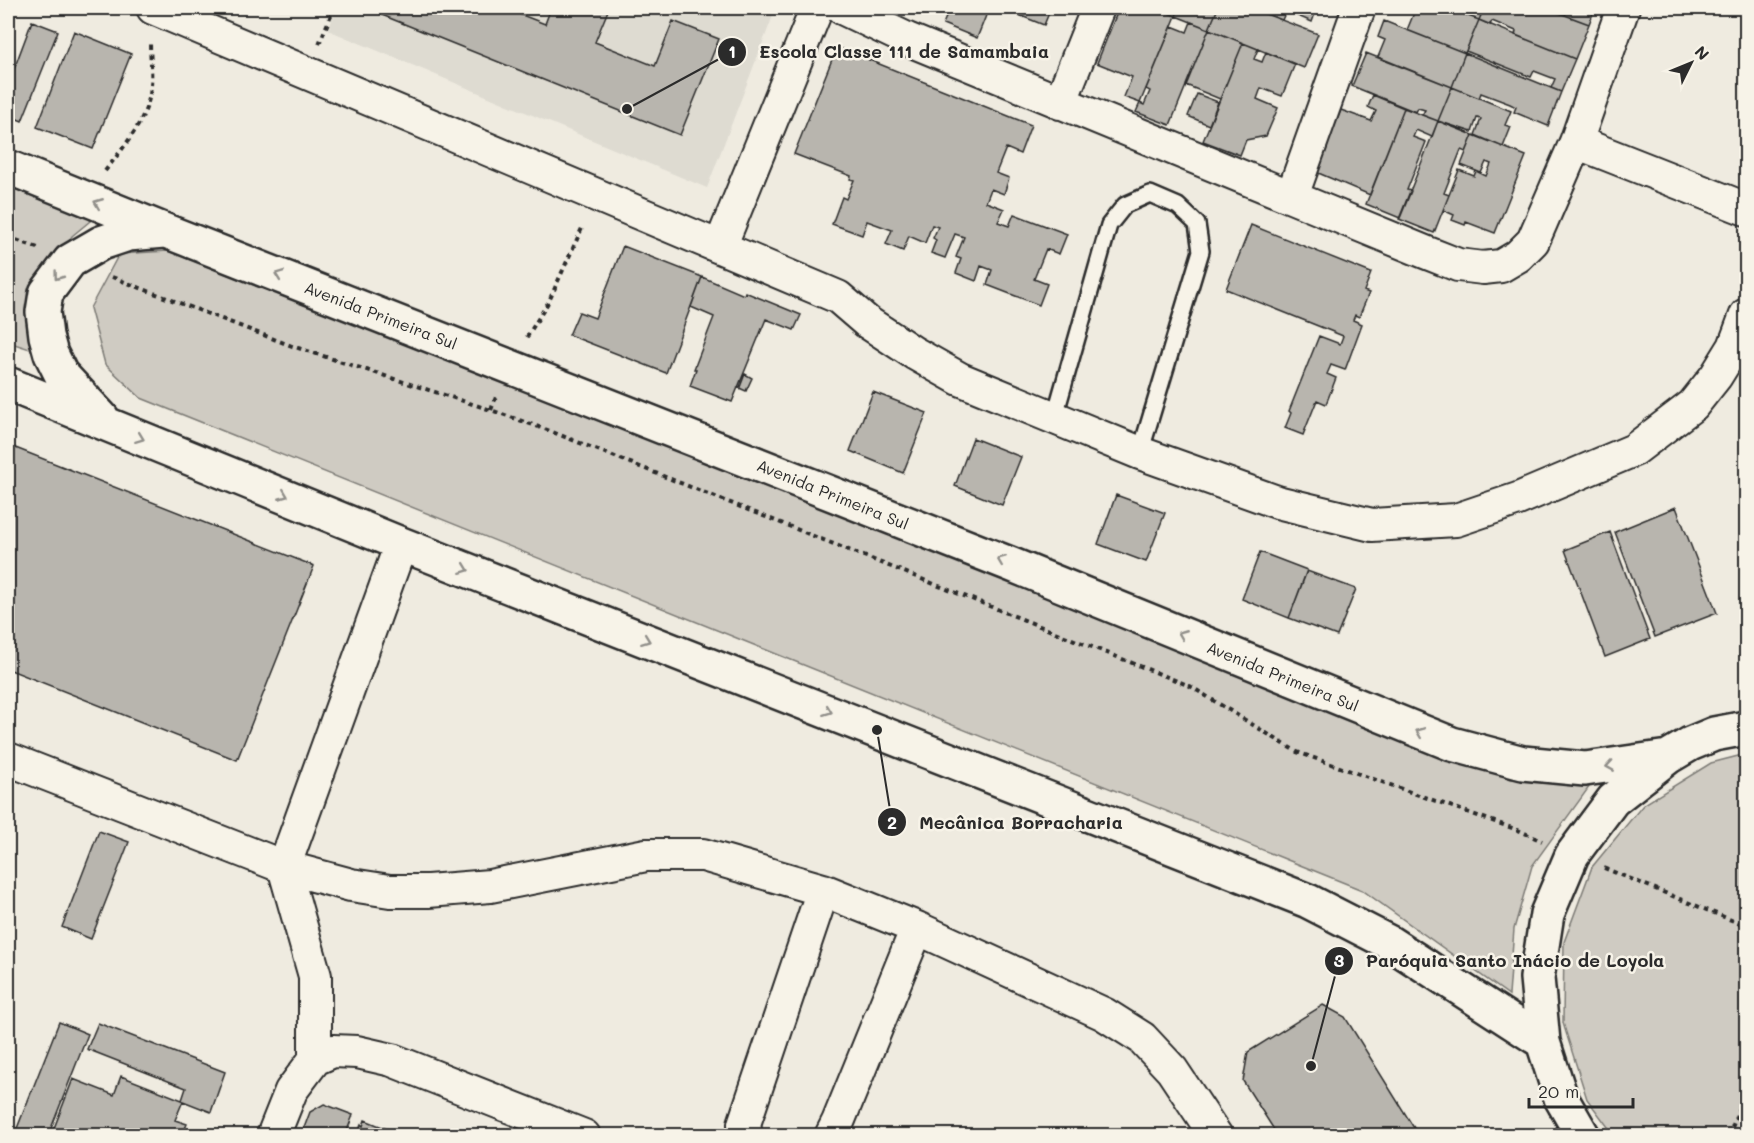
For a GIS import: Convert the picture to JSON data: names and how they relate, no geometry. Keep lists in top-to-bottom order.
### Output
{
  "streets": {
    "main road": ["Avenida Primeira Sul"]
  },
  "places": ["Escola Classe 111 de Samambaia", "Mecânica Borracharia", "Paróquia Santo Inácio de Loyola"],
  "scale_bar": "20 m",
  "north": "top right"
}
